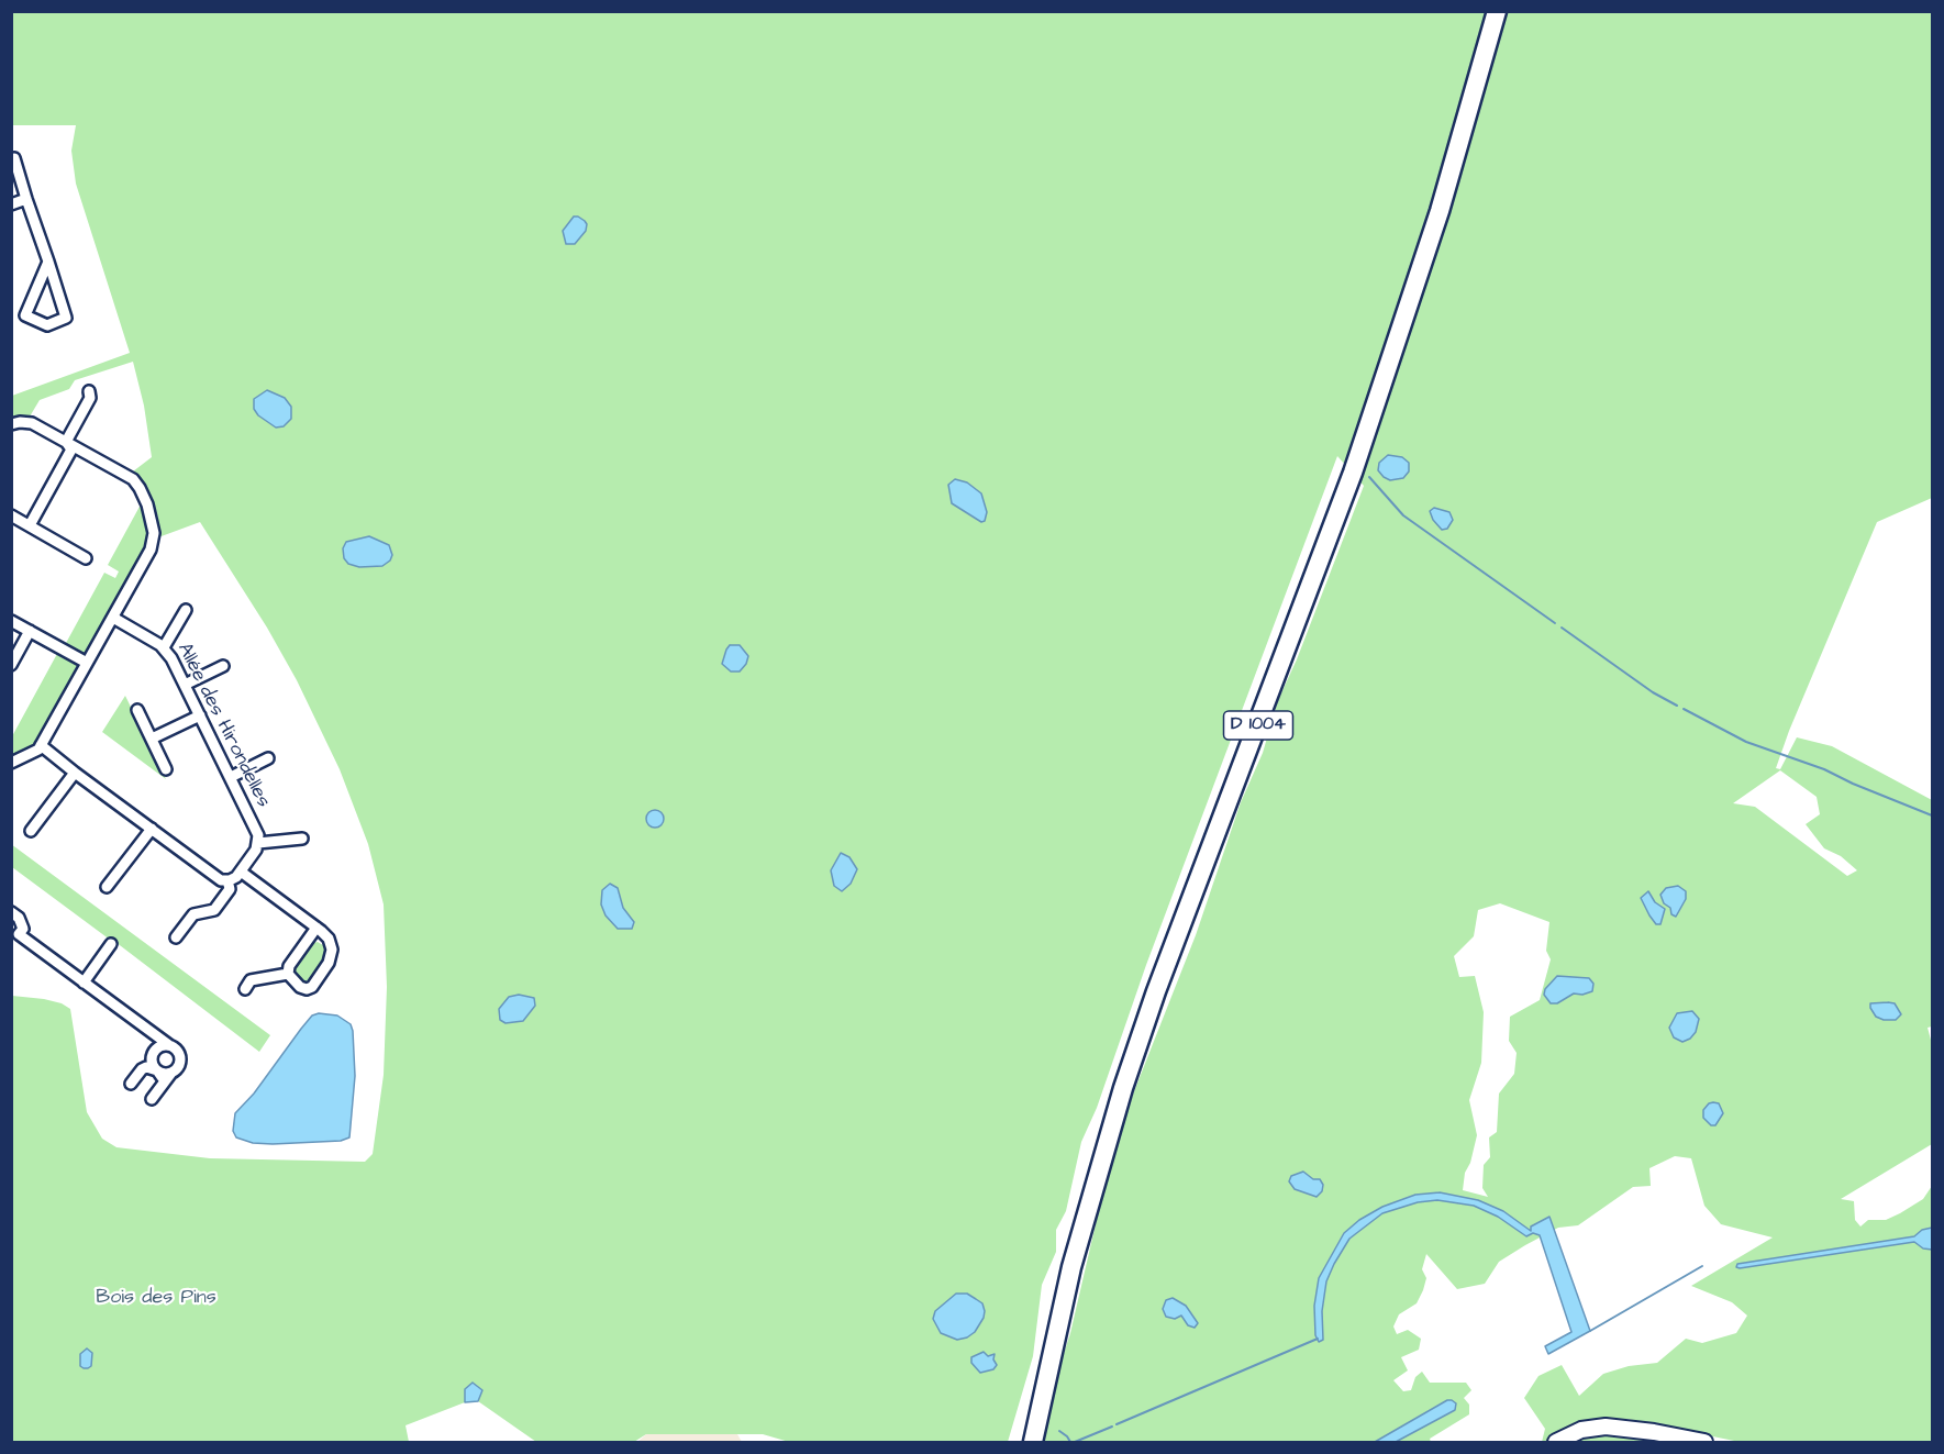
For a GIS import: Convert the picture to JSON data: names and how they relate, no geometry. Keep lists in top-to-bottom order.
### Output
{
  "streets": {
    "highway": ["D 1004"],
    "street": ["Allée des Hirondelles"]
  },
  "parks": ["Bois des Pins"]
}
